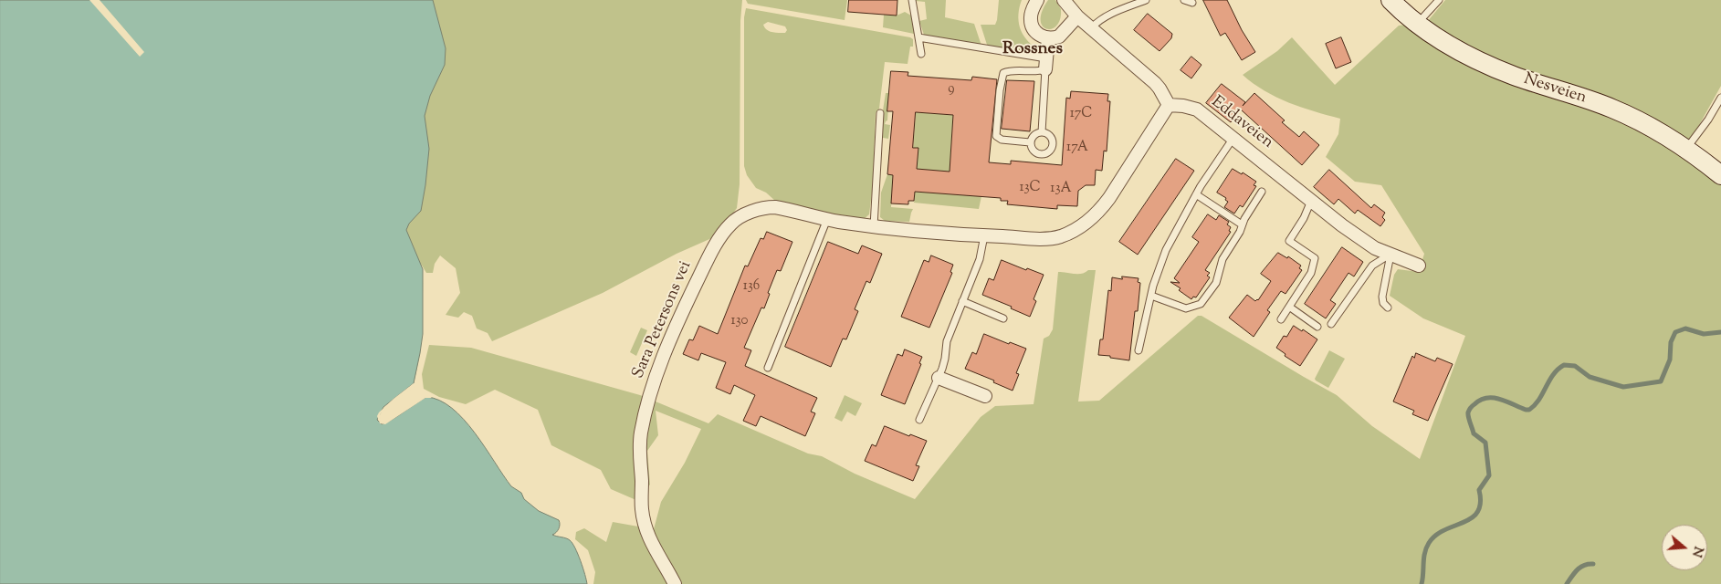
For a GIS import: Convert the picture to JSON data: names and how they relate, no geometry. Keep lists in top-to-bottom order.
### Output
{
  "streets": {
    "main road": ["Nesveien"],
    "street": ["Eddaveien", "Sara Petersons vei"]
  },
  "crossings": [
    ["Eddaveien", "Sara Petersons vei"]
  ],
  "districts": ["Rossnes"],
  "house_numbers": [
    "9",
    "17C",
    "17A",
    "13C",
    "13A",
    "136",
    "130"
  ],
  "north": "right"
}
